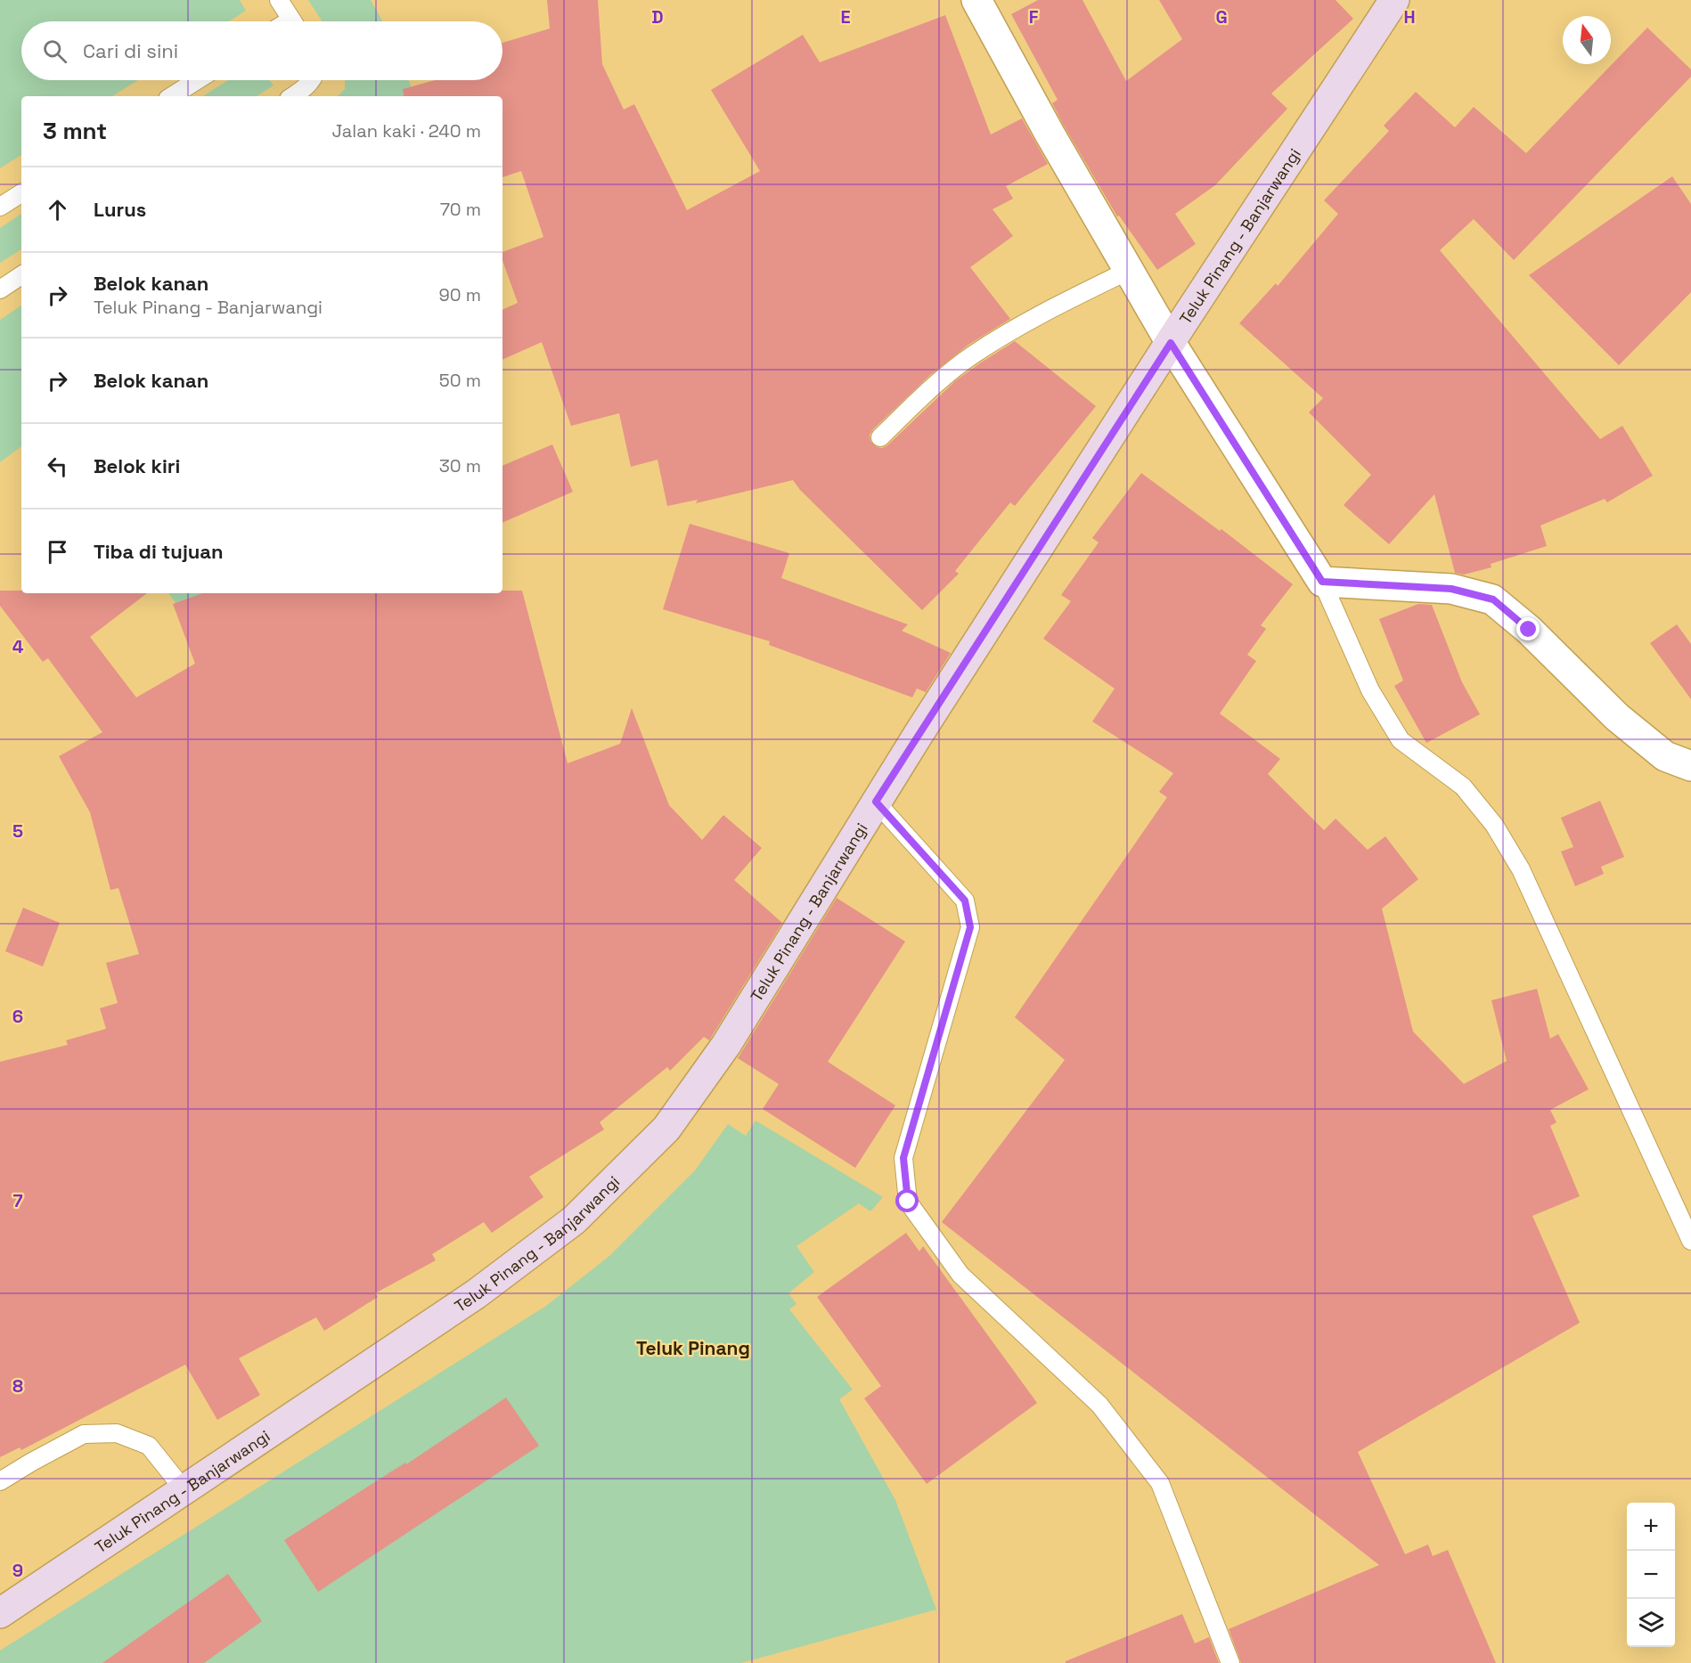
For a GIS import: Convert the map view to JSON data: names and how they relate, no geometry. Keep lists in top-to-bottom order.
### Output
{
  "streets": {
    "main road": ["Teluk Pinang - Banjarwangi"]
  },
  "districts": ["Teluk Pinang"],
  "north": "top",
  "page": {
    "search": "Cari di sini",
    "heading": ["3 mnt", "Jalan kaki · 240 m"],
    "list": [
      ["Lurus", "70 m"],
      ["Belok kanan", "Teluk Pinang - Banjarwangi", "90 m"],
      ["Belok kanan", "50 m"],
      ["Belok kiri", "30 m"],
      "Tiba di tujuan"
    ],
    "map_buttons": ["+", "−"]
  },
  "grid": {
    "columns": [
      "D",
      "E",
      "F",
      "G",
      "H"
    ],
    "rows": [
      "4",
      "5",
      "6",
      "7",
      "8",
      "9"
    ]
  }
}
